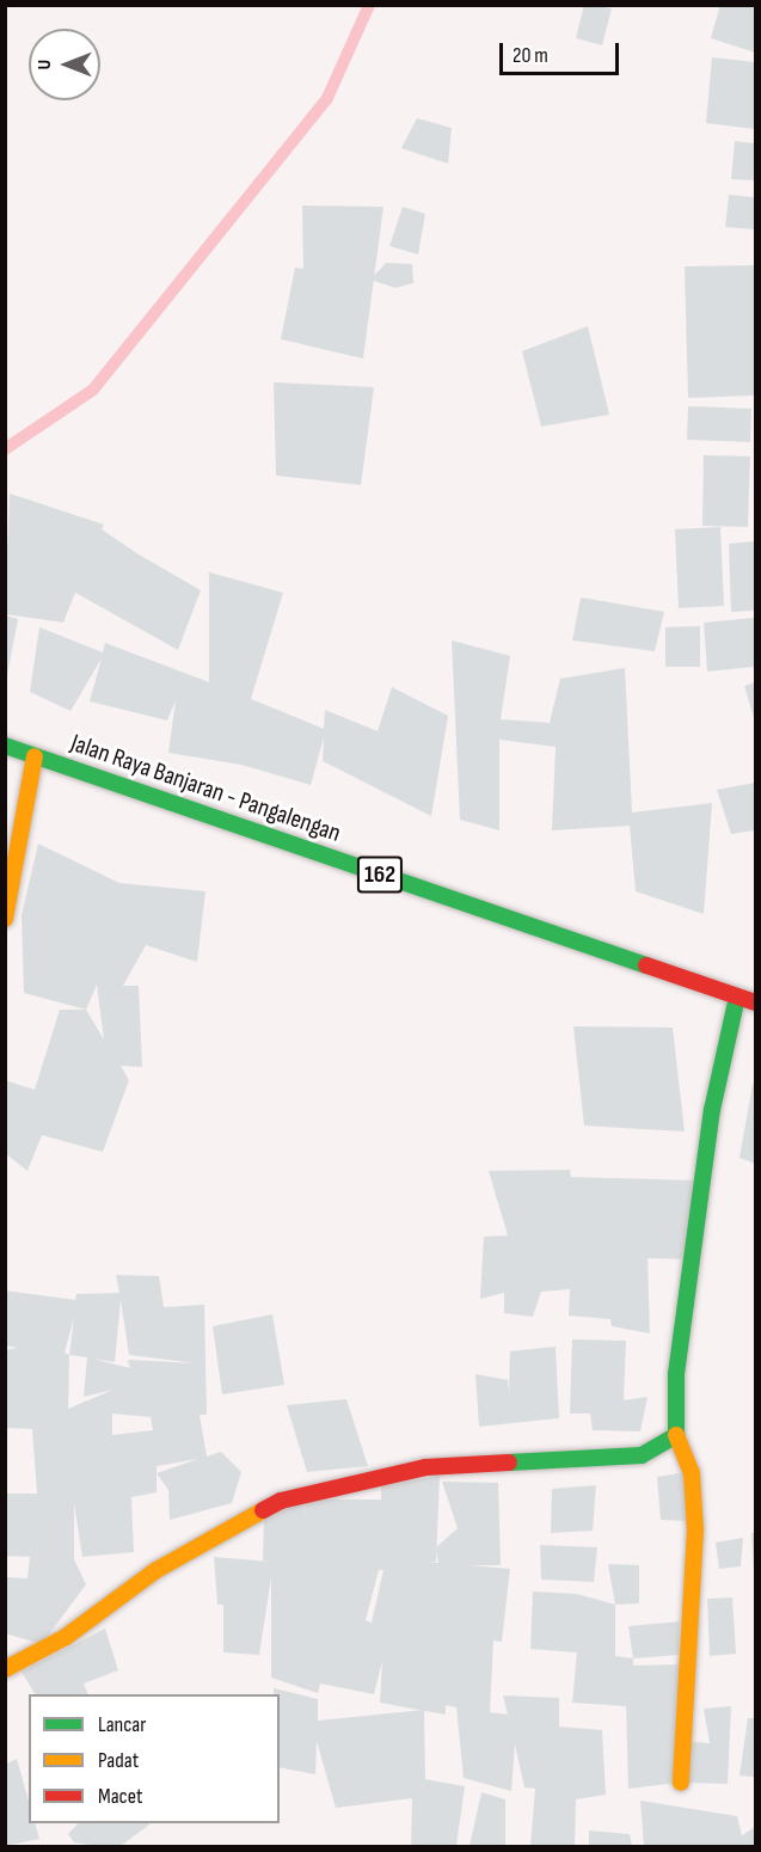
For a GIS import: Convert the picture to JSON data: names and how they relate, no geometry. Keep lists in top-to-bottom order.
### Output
{
  "streets": {
    "street": ["Jalan Raya Banjaran - Pangalengan", "162"]
  },
  "legend": ["Lancar", "Padat", "Macet"],
  "scale_bar": "20 m",
  "north": "left"
}
